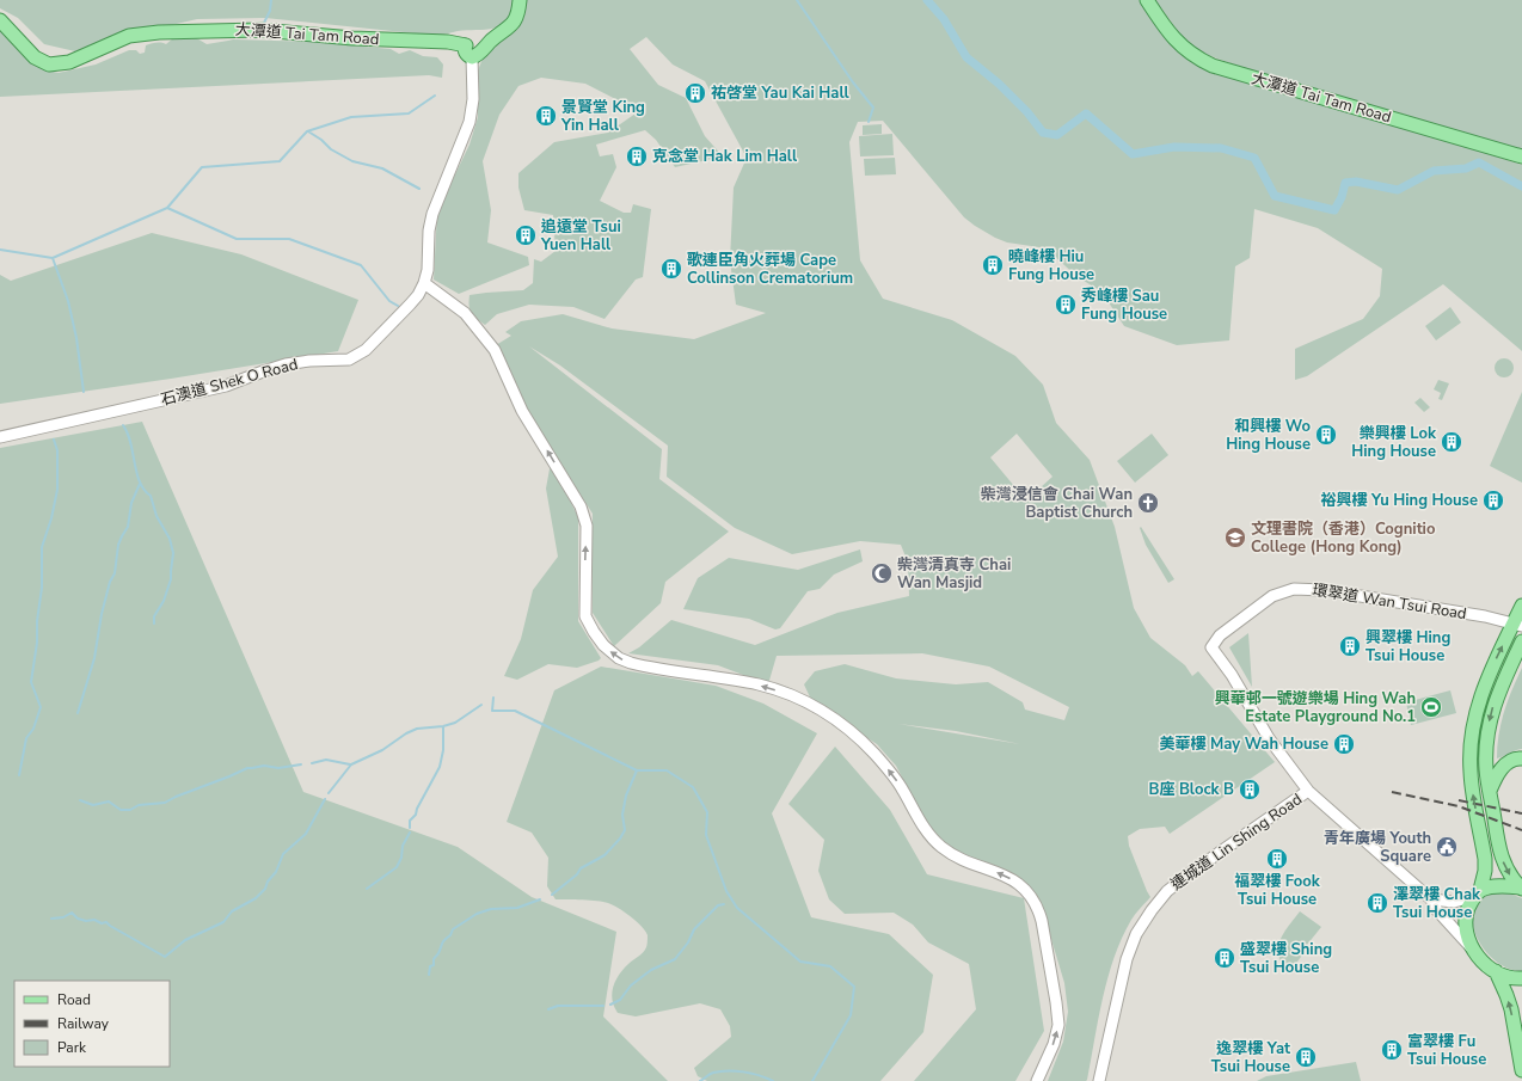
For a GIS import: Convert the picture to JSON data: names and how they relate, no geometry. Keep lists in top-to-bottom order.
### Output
{
  "streets": {
    "main road": ["大潭道 Tai Tam Road"],
    "street": ["石澳道 Shek O Road", "環翠道 Wan Tsui Road", "連城道 Lin Shing Road"]
  },
  "crossings": [
    ["大潭道 Tai Tam Road", "石澳道 Shek O Road"],
    ["環翠道 Wan Tsui Road", "連城道 Lin Shing Road"]
  ],
  "places": {
    "building": [
      "祐啓堂 Yau Kai Hall",
      "景賢堂 King Yin Hall",
      "克念堂 Hak Lim Hall",
      "追遠堂 Tsui Yuen Hall",
      "曉峰樓 Hiu Fung House",
      "歌連臣角火葬場 Cape Collinson Crematorium",
      "秀峰樓 Sau Fung House",
      "和興樓 Wo Hing House",
      "樂興樓 Lok Hing House",
      "裕興樓 Yu Hing House",
      "興翠樓 Hing Tsui House",
      "美華樓 May Wah House",
      "B座 Block B",
      "福翠樓 Fook Tsui House",
      "澤翠樓 Chak Tsui House",
      "盛翠樓 Shing Tsui House",
      "富翠樓 Fu Tsui House",
      "逸翠樓 Yat Tsui House"
    ],
    "church": ["柴灣浸信會 Chai Wan Baptist Church"],
    "school or university": ["文理書院（香港）Cognitio College (Hong Kong)"],
    "mosque": ["柴灣清真寺 Chai Wan Masjid"],
    "sports": ["興華邨一號遊樂場 Hing Wah Estate Playground No.1"],
    "public building": ["青年廣場 Youth Square"]
  },
  "legend": ["Road", "Railway", "Park"]
}
